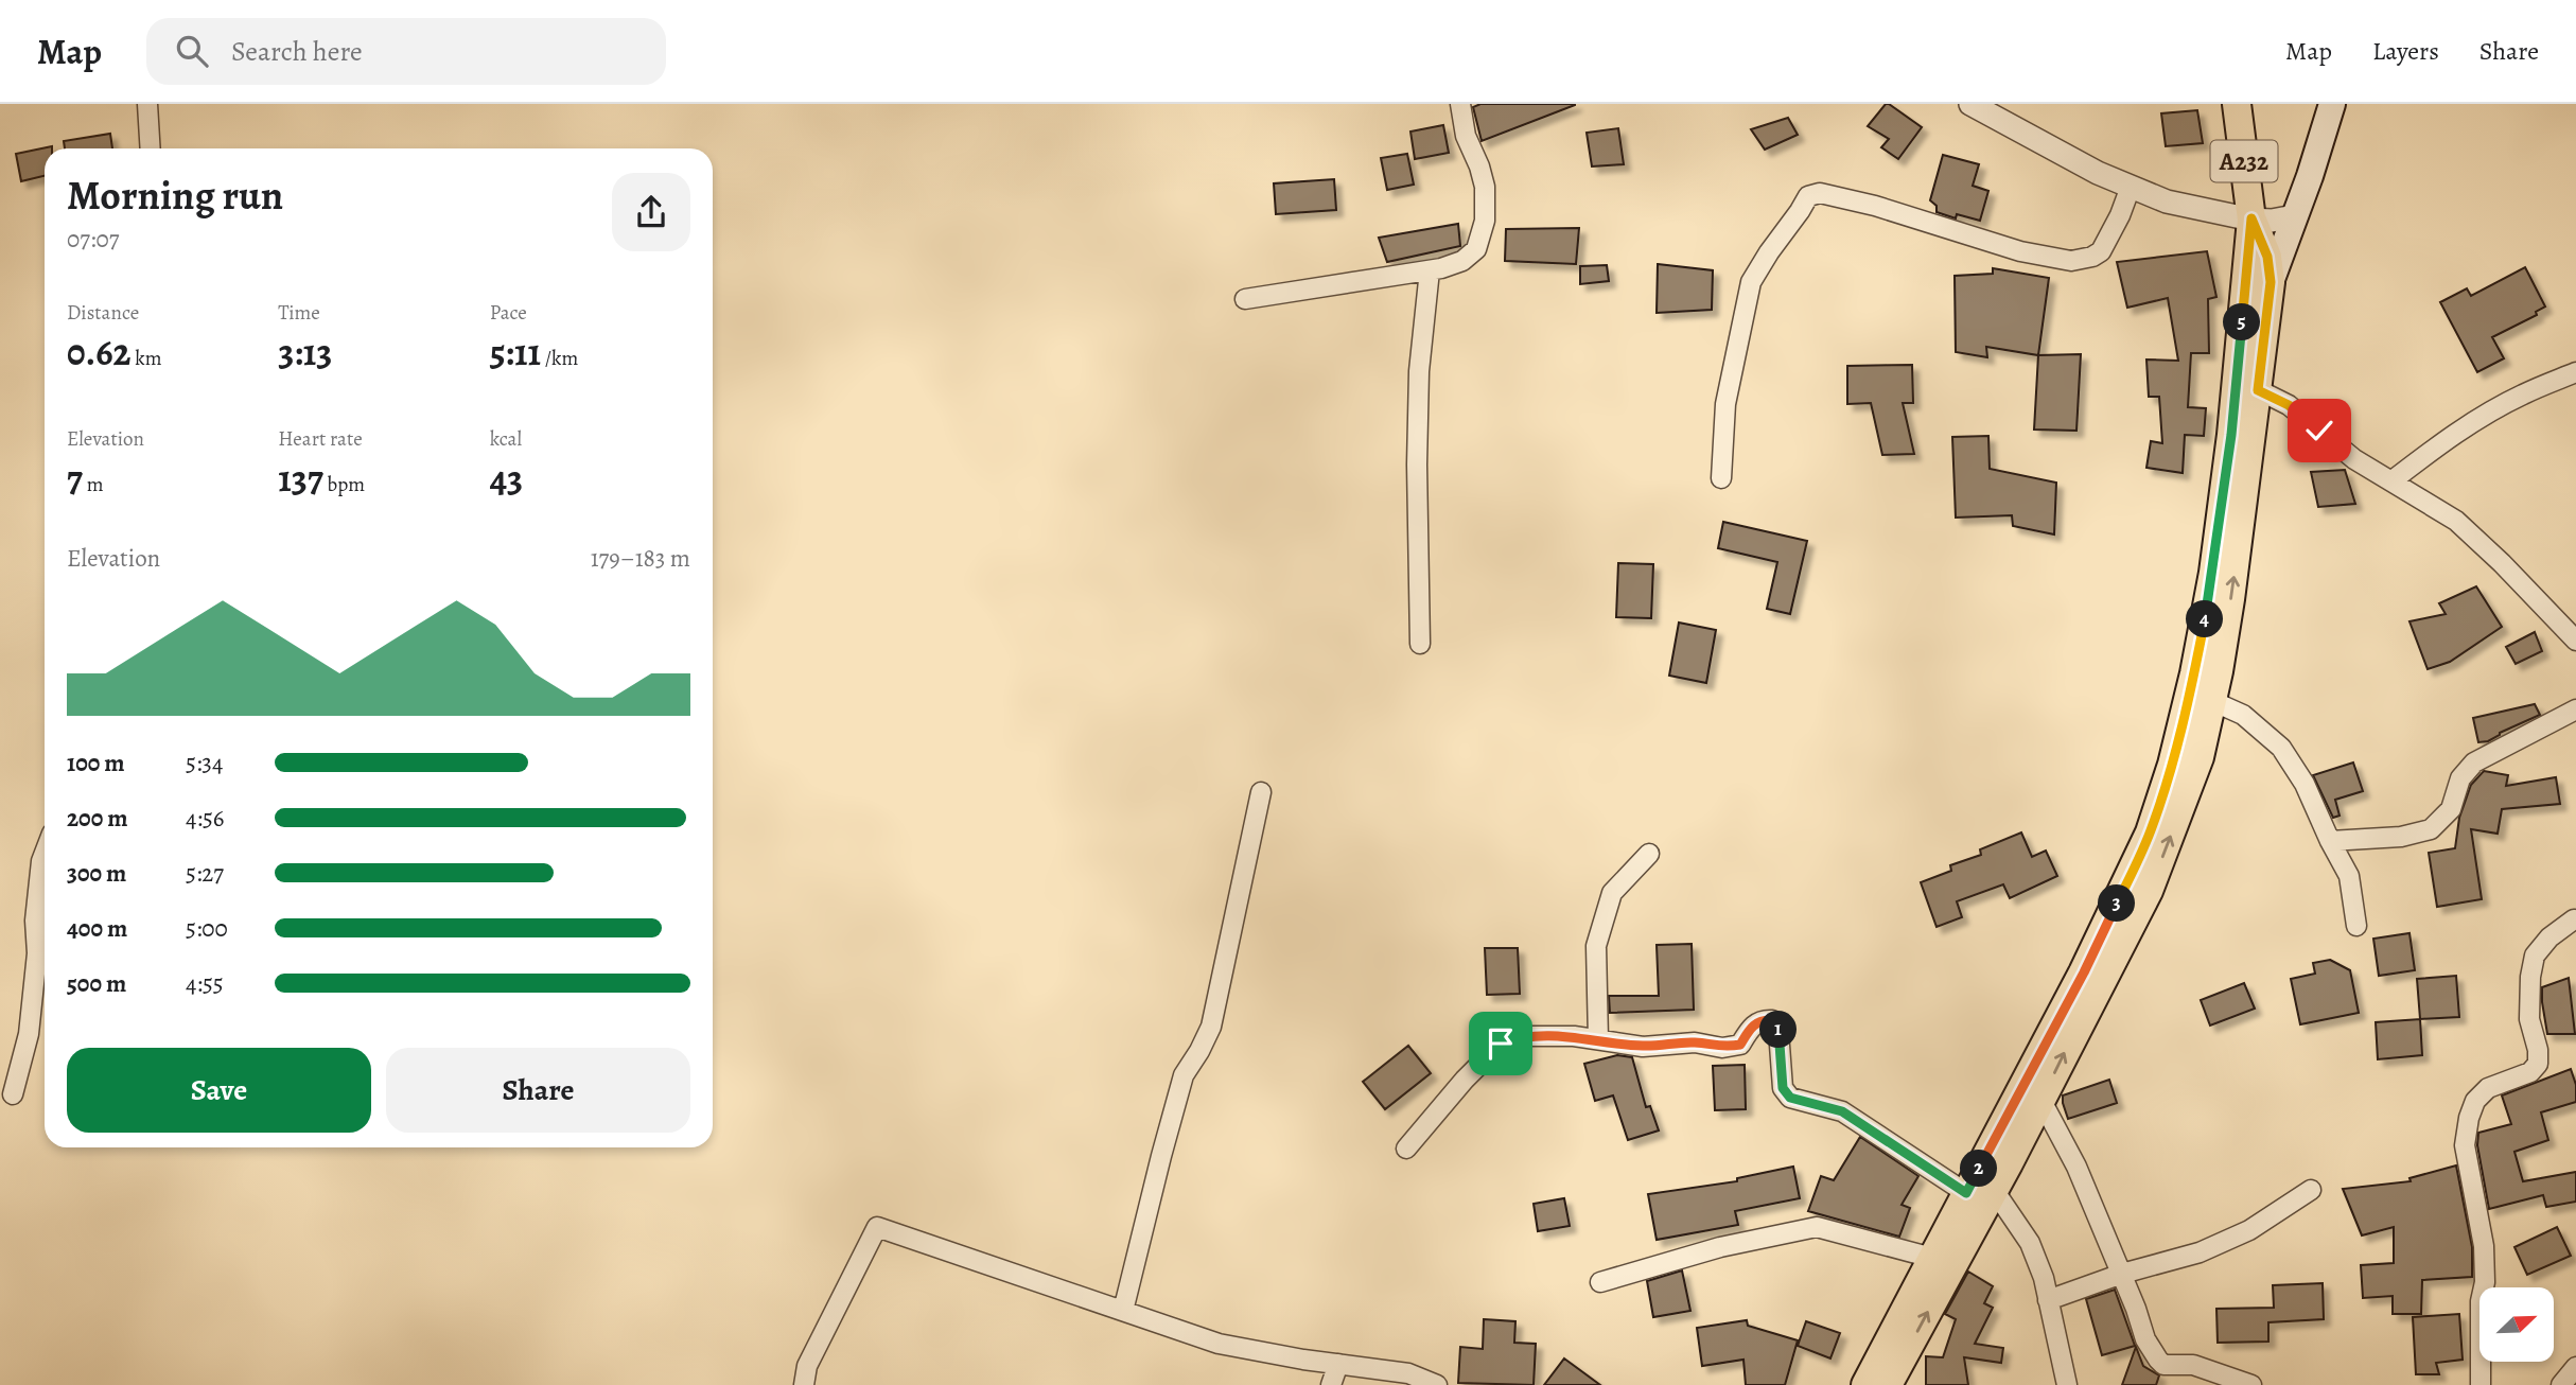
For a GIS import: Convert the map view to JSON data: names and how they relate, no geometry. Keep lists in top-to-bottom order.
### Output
{
  "streets": {
    "main road": ["A232"]
  },
  "north": "top right",
  "page": {
    "header": "Map",
    "search": "Search here",
    "nav": ["Map", "Layers", "Share"],
    "heading": ["Morning run", "07:07"],
    "stats": [
      ["Distance", "0.62 km"],
      ["Time", "3:13"],
      ["Pace", "5:11 /km"],
      ["Elevation", "7 m"],
      ["Heart rate", "137 bpm"],
      ["kcal", "43"]
    ],
    "pins": [
      "5",
      "4",
      "3",
      "1",
      "2"
    ],
    "chart": ["Elevation", "179–183 m"],
    "list": [
      {
        "name": "100 m",
        "note": "5:34"
      },
      {
        "name": "200 m",
        "note": "4:56"
      },
      {
        "name": "300 m",
        "note": "5:27"
      },
      {
        "name": "400 m",
        "note": "5:00"
      },
      {
        "name": "500 m",
        "note": "4:55"
      }
    ],
    "buttons": ["Save", "Share"]
  }
}
